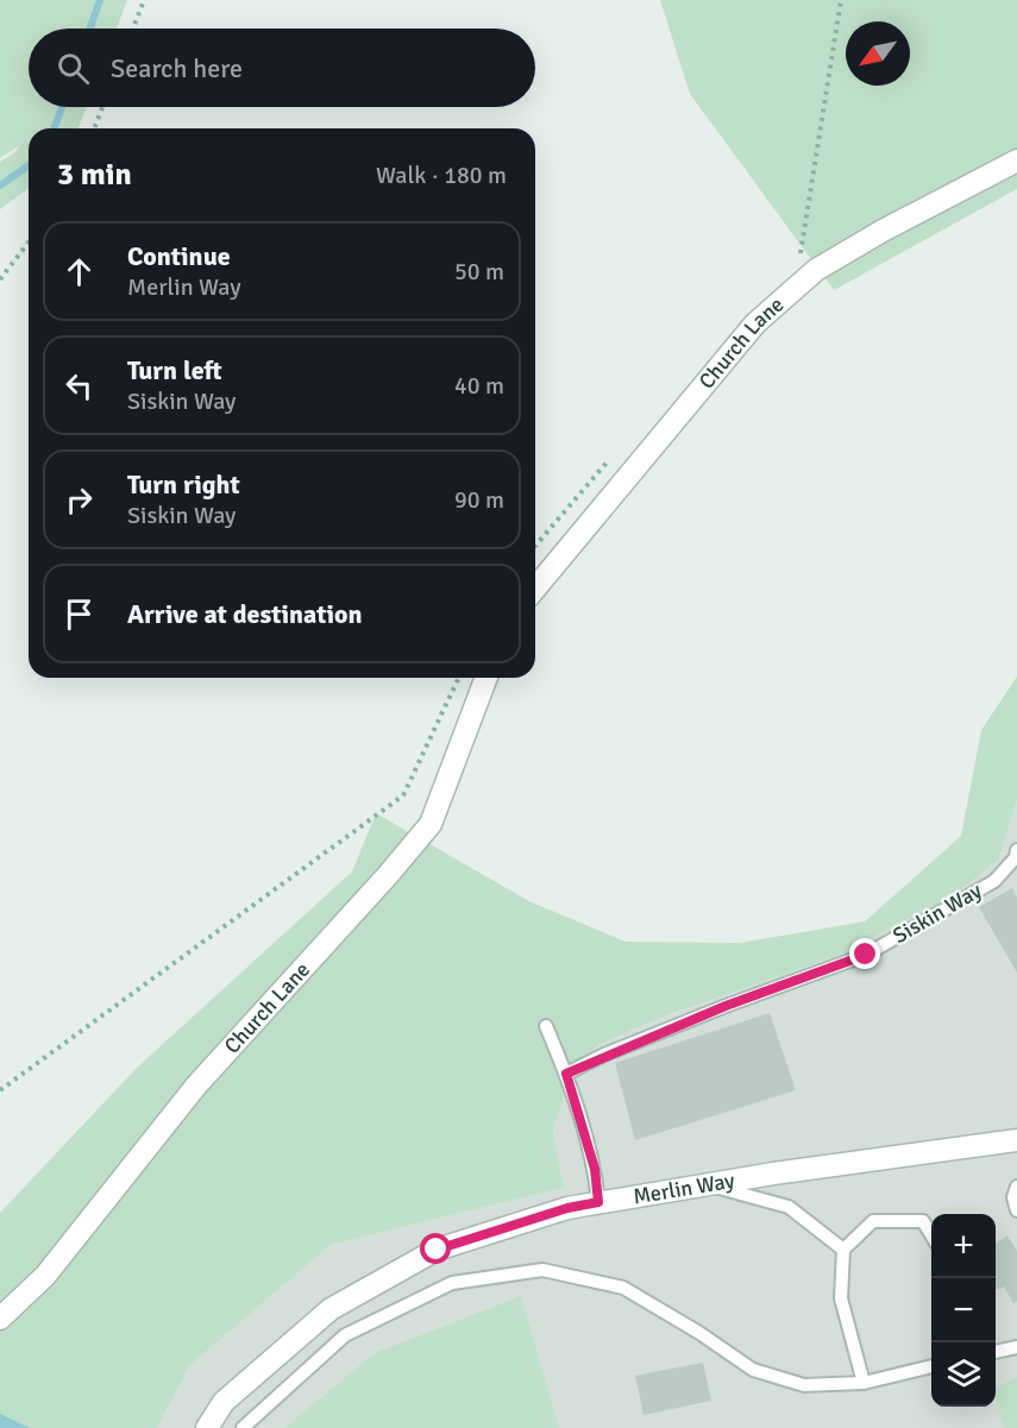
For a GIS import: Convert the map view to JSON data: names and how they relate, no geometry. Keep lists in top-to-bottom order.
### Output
{
  "streets": {
    "street": ["Church Lane", "Merlin Way"],
    "lane": ["Siskin Way"]
  },
  "north": "bottom left",
  "page": {
    "search": "Search here",
    "heading": ["3 min", "Walk · 180 m"],
    "list": [
      ["Continue", "Merlin Way", "50 m"],
      ["Turn left", "Siskin Way", "40 m"],
      ["Turn right", "Siskin Way", "90 m"],
      "Arrive at destination"
    ],
    "map_buttons": ["+", "−"]
  }
}
